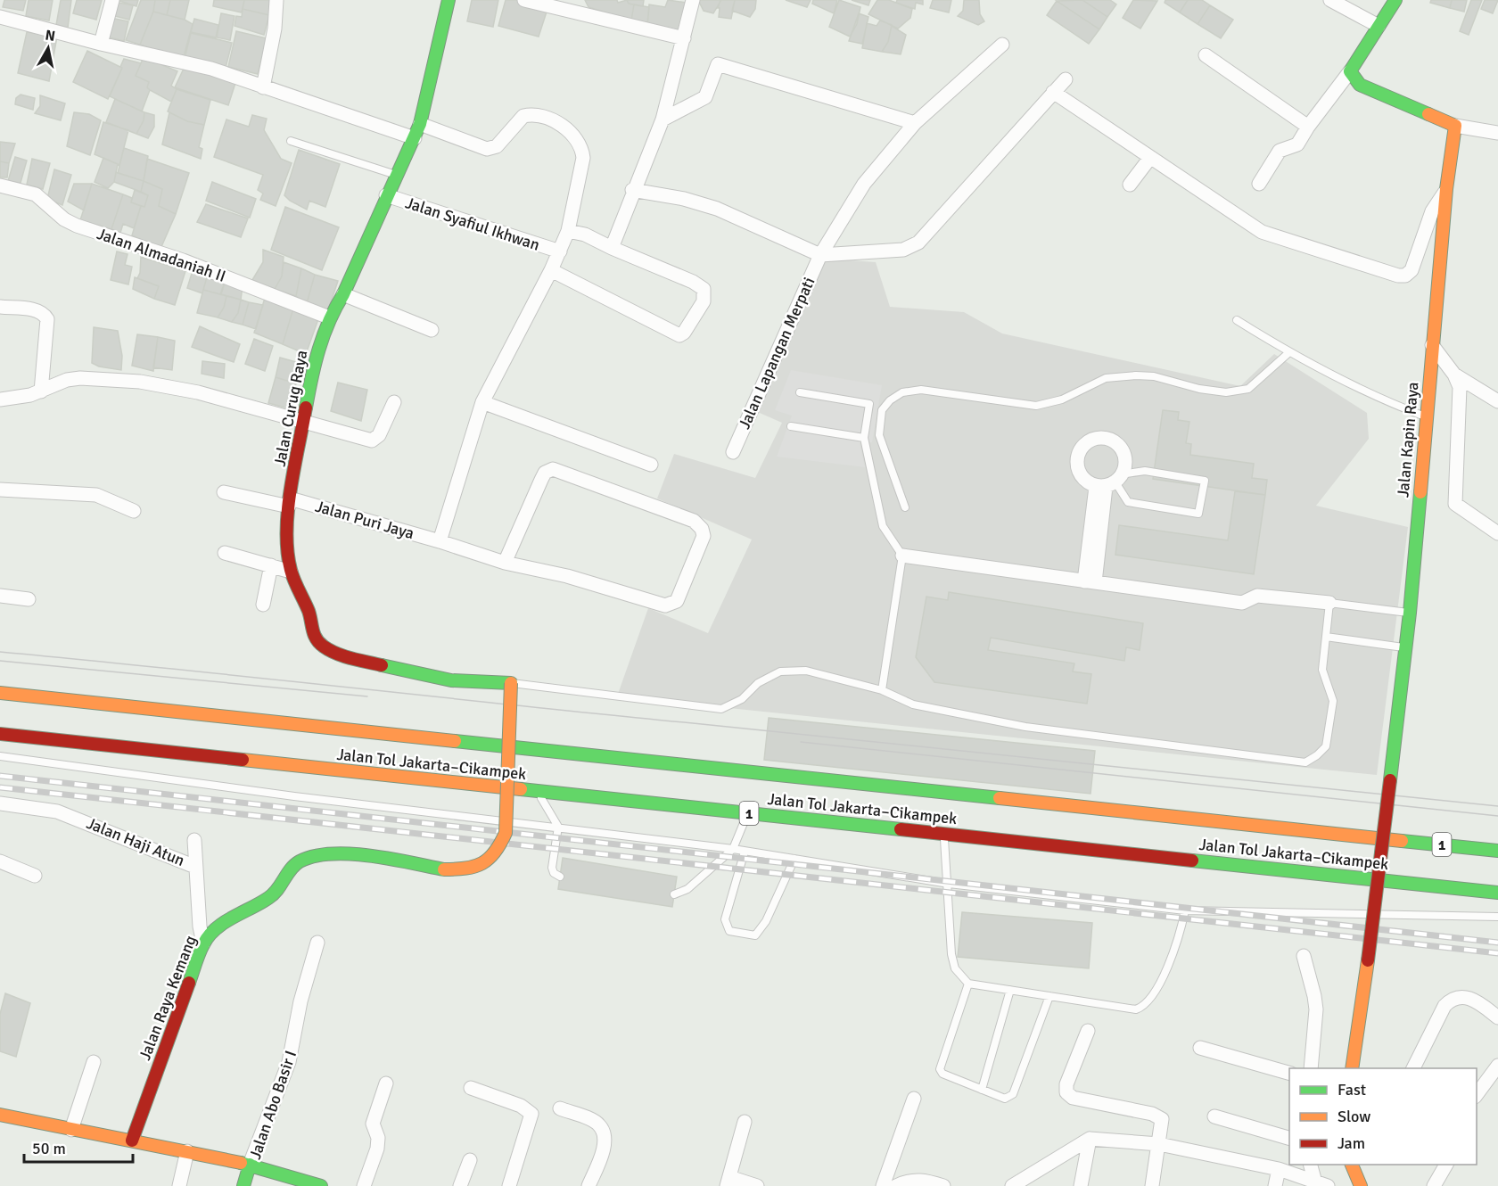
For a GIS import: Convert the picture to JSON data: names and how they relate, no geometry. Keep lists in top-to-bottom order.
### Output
{
  "streets": {
    "main road": [
      "Jalan Curug Raya",
      "Jalan Kapin Raya",
      "Jalan Tol Jakarta–Cikampek",
      "1",
      "Jalan Raya Kemang",
      "Jalan Abo Basir I"
    ],
    "street": [
      "Jalan Syafiul Ikhwan",
      "Jalan Almadaniah II",
      "Jalan Lapangan Merpati",
      "Jalan Puri Jaya",
      "Jalan Haji Atun"
    ]
  },
  "crossings": [
    ["Jalan Syafiul Ikhwan", "Jalan Curug Raya"],
    ["Jalan Almadaniah II", "Jalan Curug Raya"],
    ["Jalan Curug Raya", "Jalan Puri Jaya"],
    ["Jalan Curug Raya", "Jalan Raya Kemang"],
    ["Jalan Haji Atun", "Jalan Raya Kemang"]
  ],
  "legend": ["Fast", "Slow", "Jam"],
  "scale_bar": "50 m",
  "north": "top"
}
